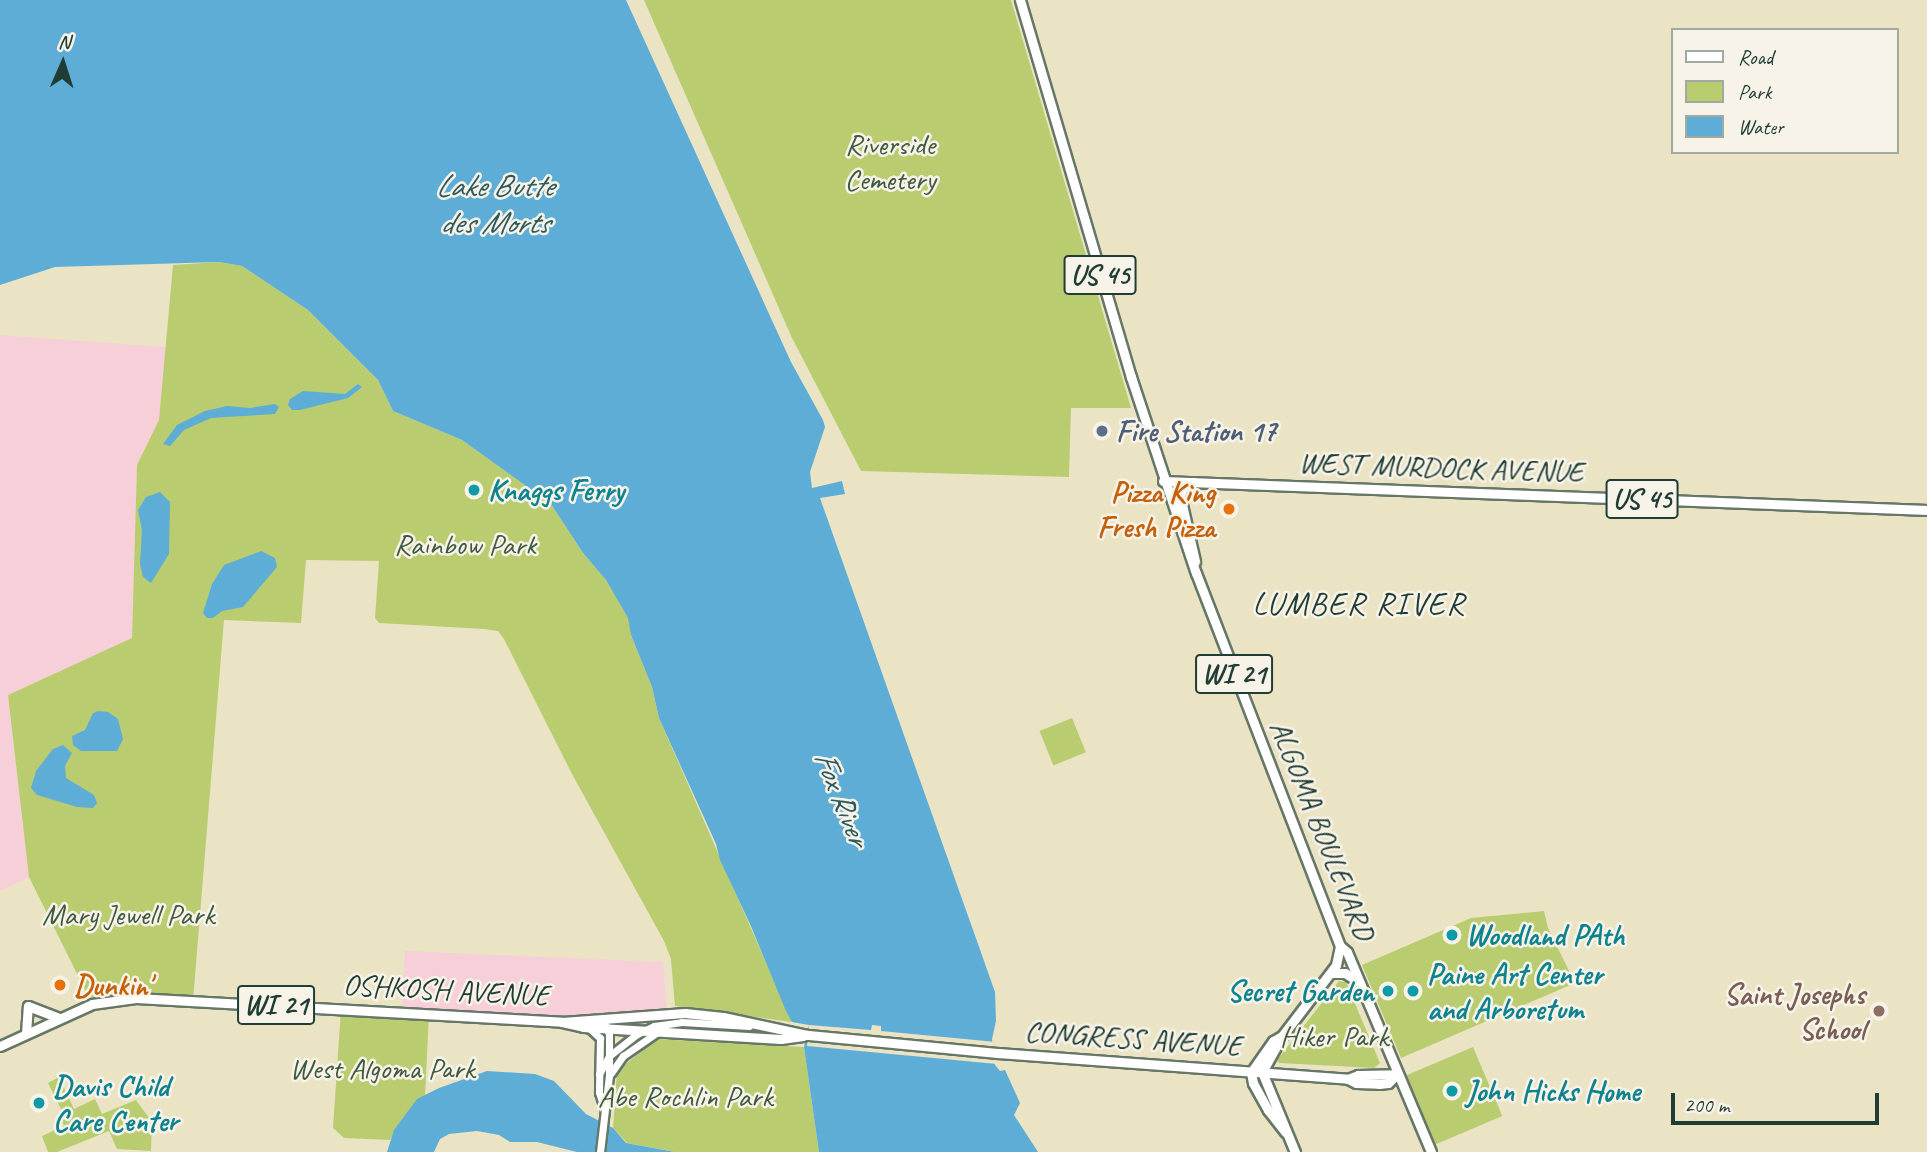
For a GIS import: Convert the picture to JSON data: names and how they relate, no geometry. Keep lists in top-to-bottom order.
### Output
{
  "streets": {
    "main road": [
      "US 45",
      "WEST MURDOCK AVENUE",
      "WI 21",
      "ALGOMA BOULEVARD",
      "OSHKOSH AVENUE",
      "CONGRESS AVENUE"
    ]
  },
  "crossings": [
    ["WEST MURDOCK AVENUE", "ALGOMA BOULEVARD"],
    ["ALGOMA BOULEVARD", "CONGRESS AVENUE"],
    ["OSHKOSH AVENUE", "CONGRESS AVENUE"]
  ],
  "districts": ["LUMBER RIVER"],
  "water": ["Lake Butte des Morts", "Fox River"],
  "parks": [
    "Riverside Cemetery",
    "Rainbow Park",
    "Mary Jewell Park",
    "Hiker Park",
    "West Algoma Park",
    "Abe Rochlin Park"
  ],
  "places": [
    "Fire Station 17",
    "Knaggs Ferry",
    "Pizza King Fresh Pizza",
    "Woodland PAth",
    "Dunkin'",
    "Secret Garden",
    "Paine Art Center and Arboretum",
    "Saint Josephs School",
    "John Hicks Home",
    "Davis Child Care Center"
  ],
  "legend": ["Road", "Park", "Water"],
  "scale_bar": "200 m",
  "north": "top"
}
